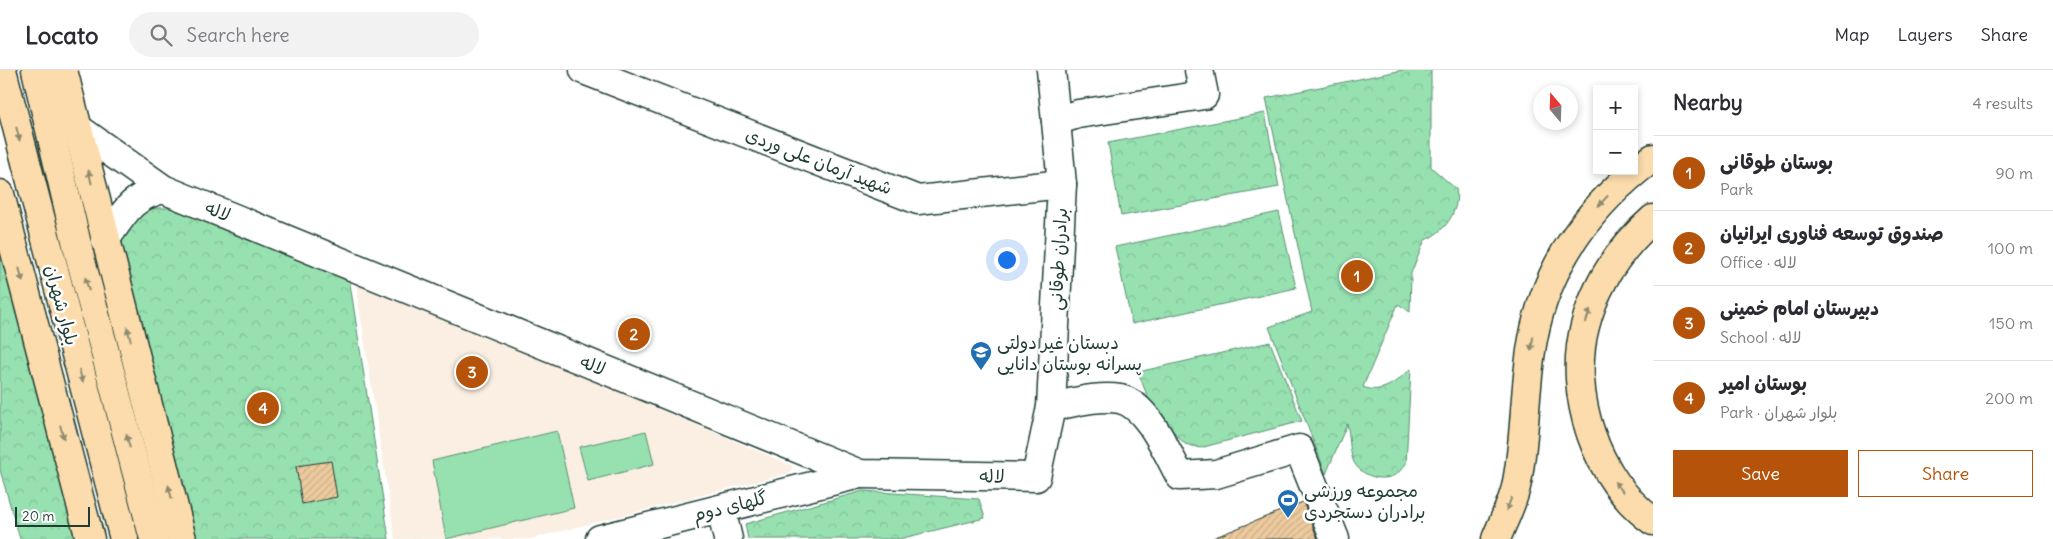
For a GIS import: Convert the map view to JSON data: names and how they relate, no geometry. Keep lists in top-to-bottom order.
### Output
{
  "streets": {
    "main road": ["بلوار شهران"],
    "street": [
      "شهید آرمان علی وردی",
      "لاله",
      "برادران طوقانی",
      "گلهای دوم"
    ]
  },
  "crossings": [
    ["شهید آرمان علی وردی", "برادران طوقانی"],
    ["لاله", "برادران طوقانی"],
    ["لاله", "گلهای دوم"]
  ],
  "places": {
    "school or university": ["دبستان غیر دولتی پسرانه بوستان دانایی"],
    "sports": ["مجموعه ورزشی برادران دستجردی"]
  },
  "scale_bar": "20 m",
  "north": "top",
  "page": {
    "header": "Locato",
    "search": "Search here",
    "nav": ["Map", "Layers", "Share"],
    "heading": ["Nearby", "4 results"],
    "map_buttons": ["+", "−"],
    "list": [
      {
        "mark": "1",
        "name": "بوستان طوقانی",
        "note": "Park",
        "value": "90 m"
      },
      {
        "mark": "2",
        "name": "صندوق توسعه فناوری ایرانیان",
        "note": "Office · لاله",
        "value": "100 m"
      },
      {
        "mark": "3",
        "name": "دبیرستان امام خمینی",
        "note": "School · لاله",
        "value": "150 m"
      },
      {
        "mark": "4",
        "name": "بوستان امیر",
        "note": "Park · بلوار شهران",
        "value": "200 m"
      }
    ],
    "pins": [
      "1",
      "2",
      "3",
      "4"
    ],
    "buttons": ["Save", "Share"],
    "scale": "20 m"
  }
}
